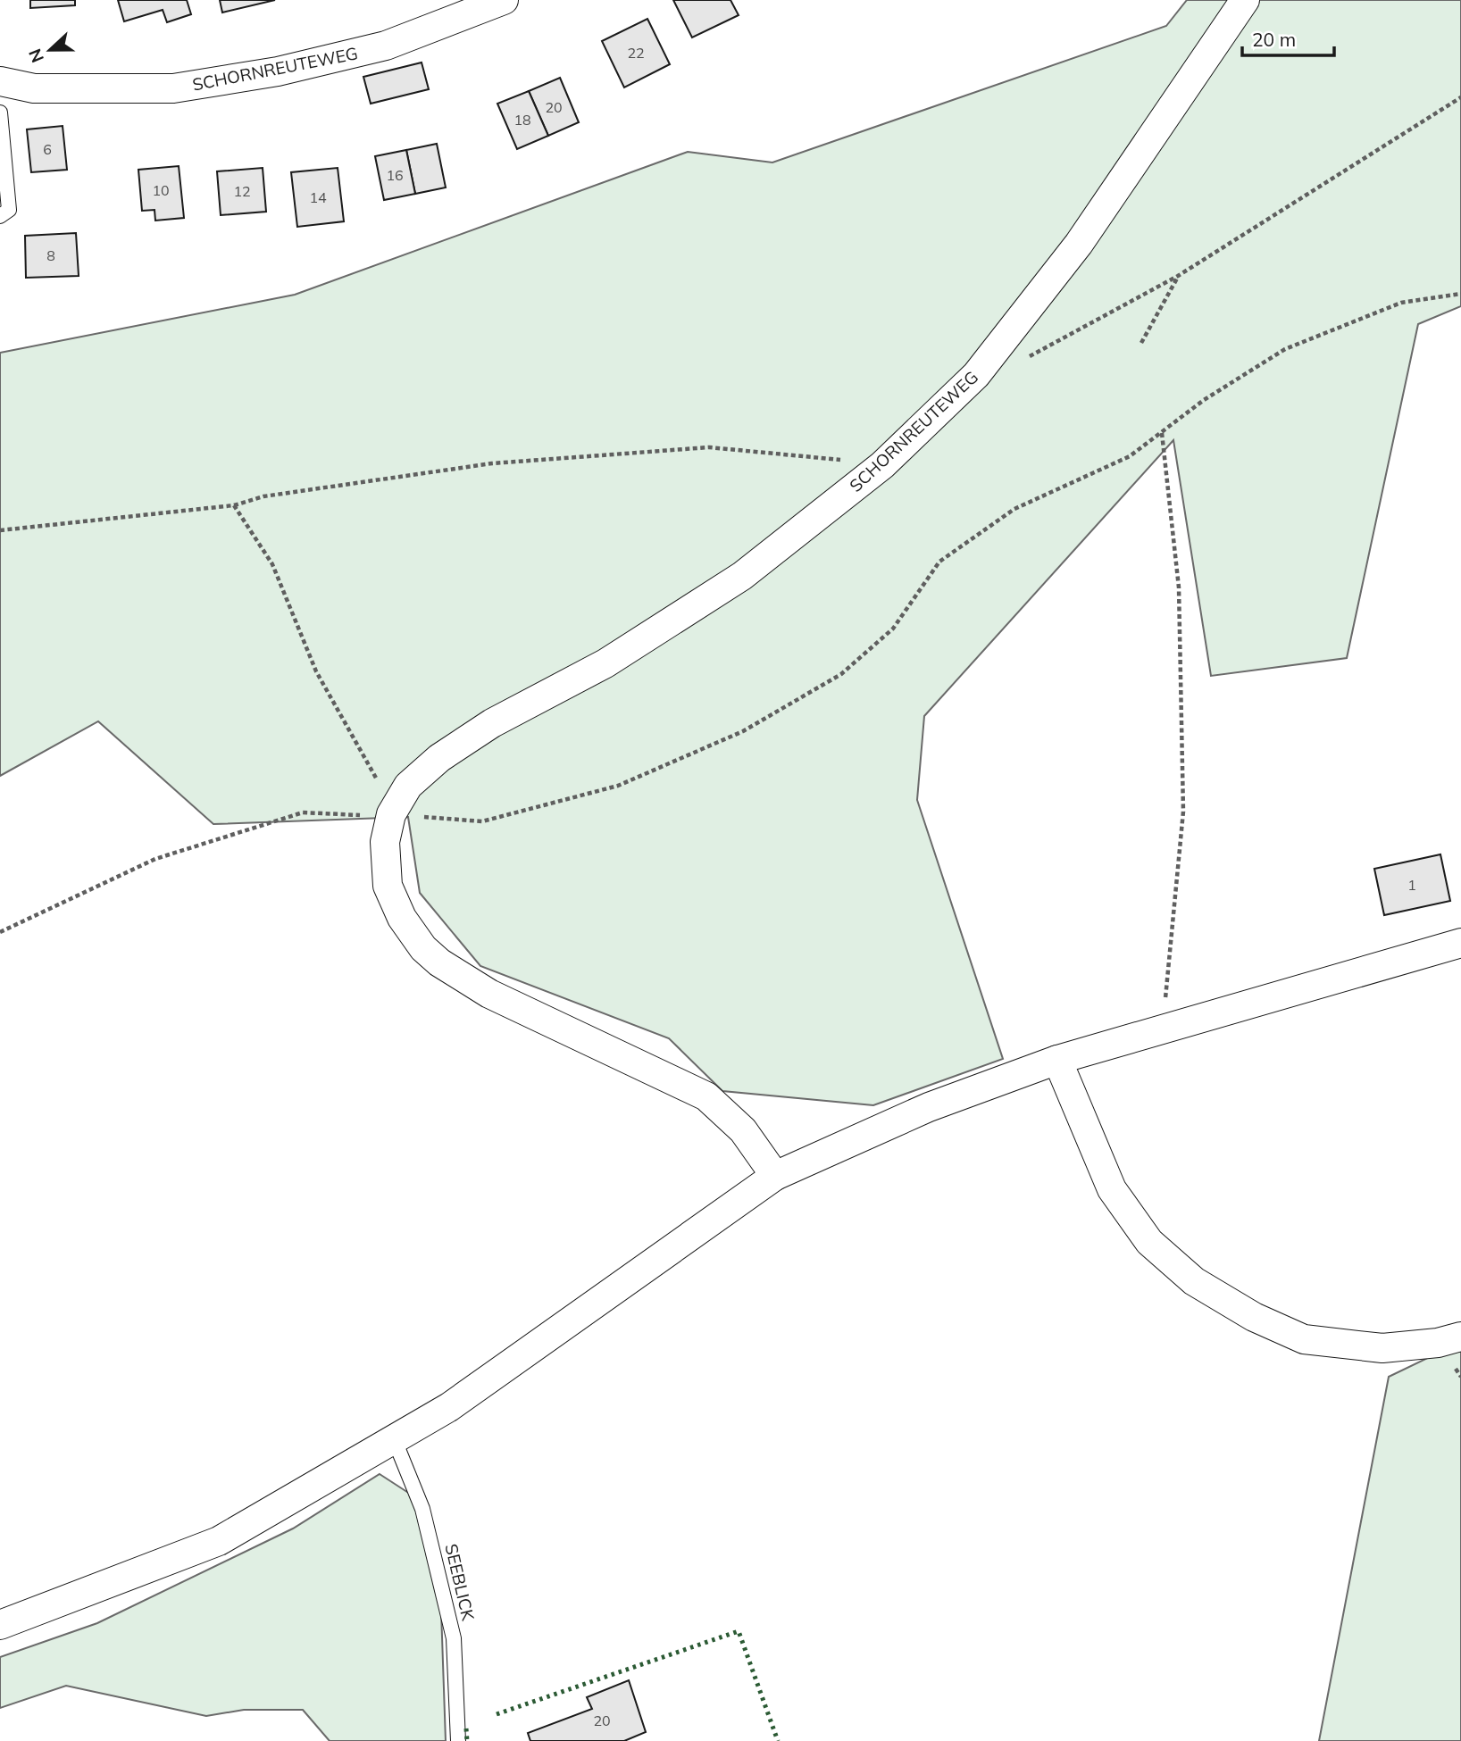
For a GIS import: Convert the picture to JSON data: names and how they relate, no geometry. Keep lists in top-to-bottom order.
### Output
{
  "streets": {
    "street": ["SCHORNREUTEWEG"],
    "lane": ["SEEBLICK"]
  },
  "house_numbers": [
    "22",
    "20",
    "18",
    "6",
    "16",
    "10",
    "12",
    "14",
    "8",
    "1",
    "20"
  ],
  "scale_bar": "20 m",
  "north": "left"
}
